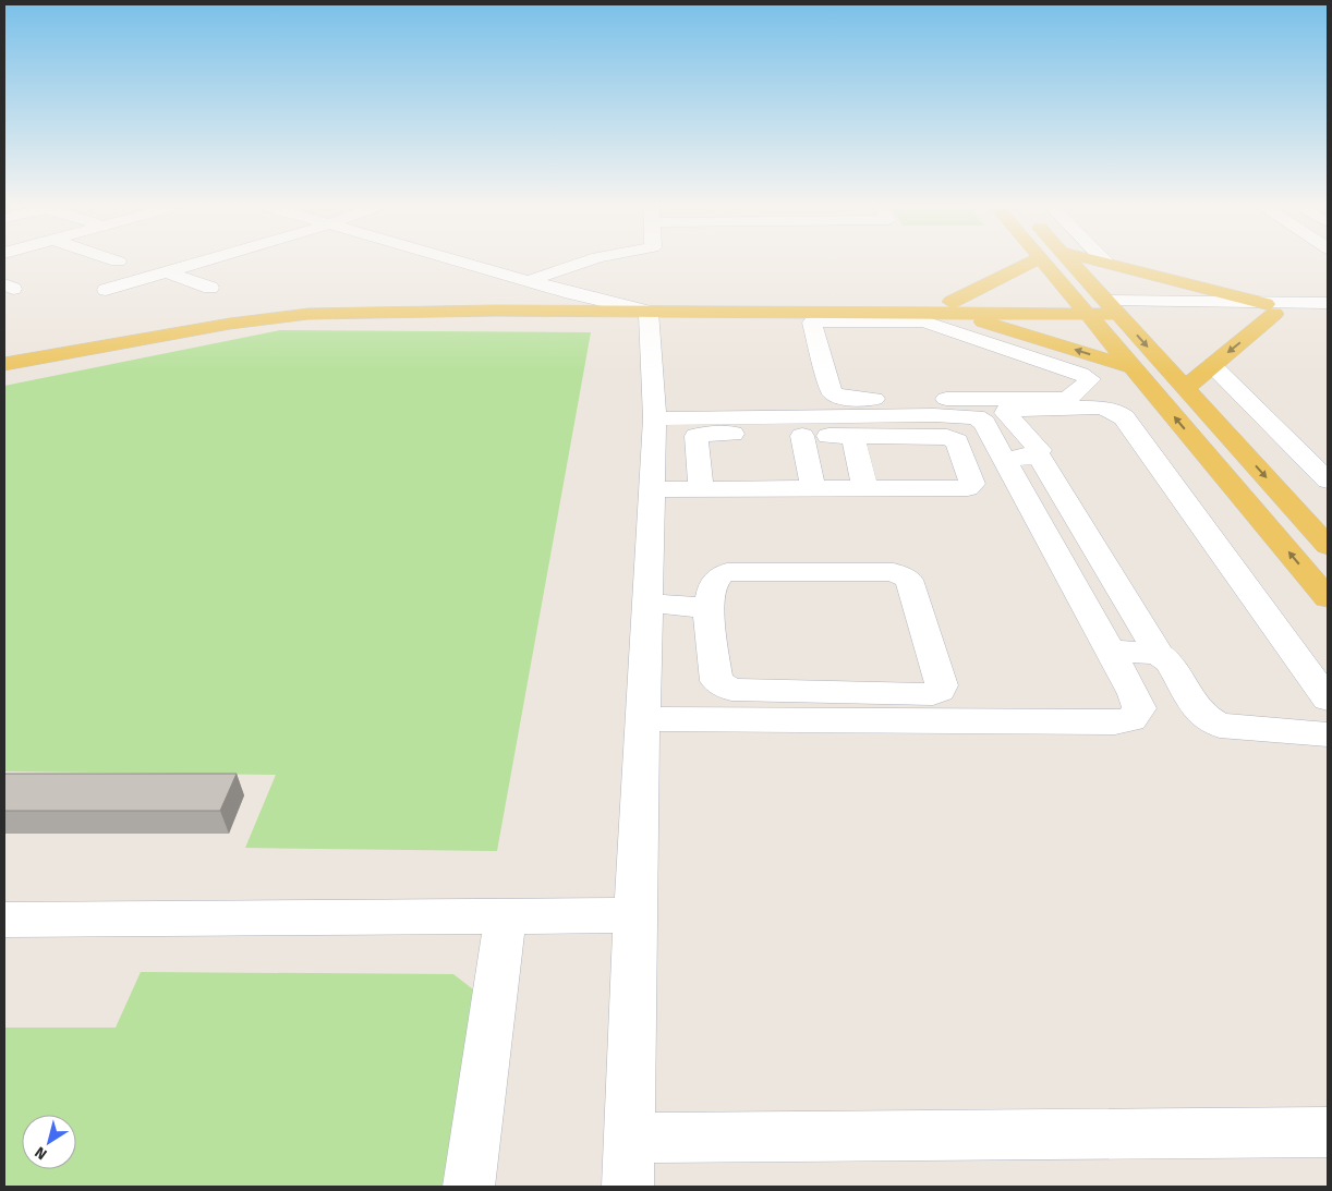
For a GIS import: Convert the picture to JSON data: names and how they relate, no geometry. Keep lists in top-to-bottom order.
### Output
{
  "north": "bottom left"
}
